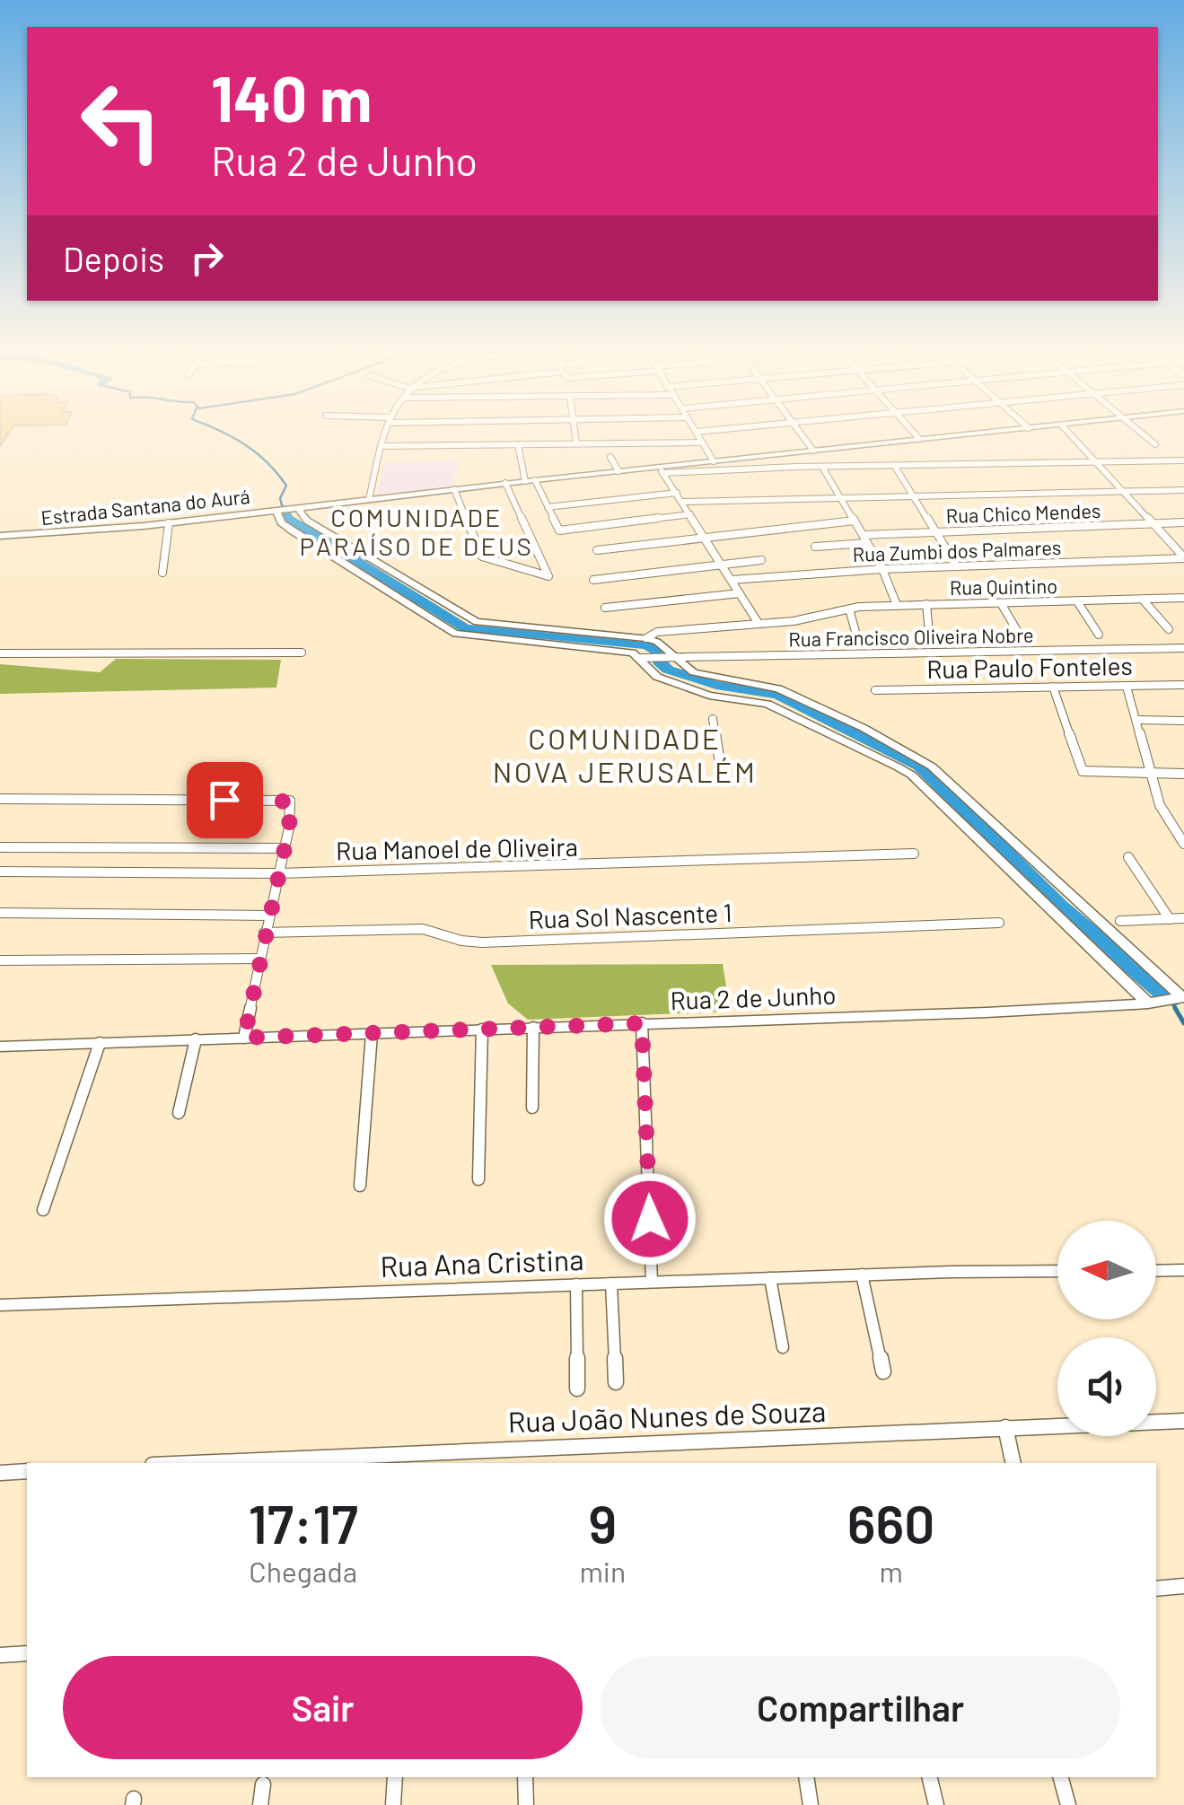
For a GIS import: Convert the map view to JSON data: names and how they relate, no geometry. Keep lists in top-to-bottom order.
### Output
{
  "streets": {
    "street": [
      "Estrada Santana do Aurá",
      "Rua Chico Mendes",
      "Rua Zumbi dos Palmares",
      "Rua Quintino",
      "Rua Francisco Oliveira Nobre",
      "Rua Paulo Fonteles",
      "Rua Manoel de Oliveira",
      "Rua Sol Nascente 1",
      "Rua 2 de Junho",
      "Rua Ana Cristina",
      "Rua João Nunes de Souza"
    ]
  },
  "districts": ["COMUNIDADE PARAÍSO DE DEUS", "COMUNIDADE NOVA JERUSALÉM"],
  "north": "left",
  "page": {
    "turn": ["140 m", "Rua 2 de Junho"],
    "then": "Depois",
    "eta": [
      "17:17",
      "Chegada",
      "9",
      "min",
      "660",
      "m"
    ],
    "buttons": ["Sair", "Compartilhar"]
  }
}
